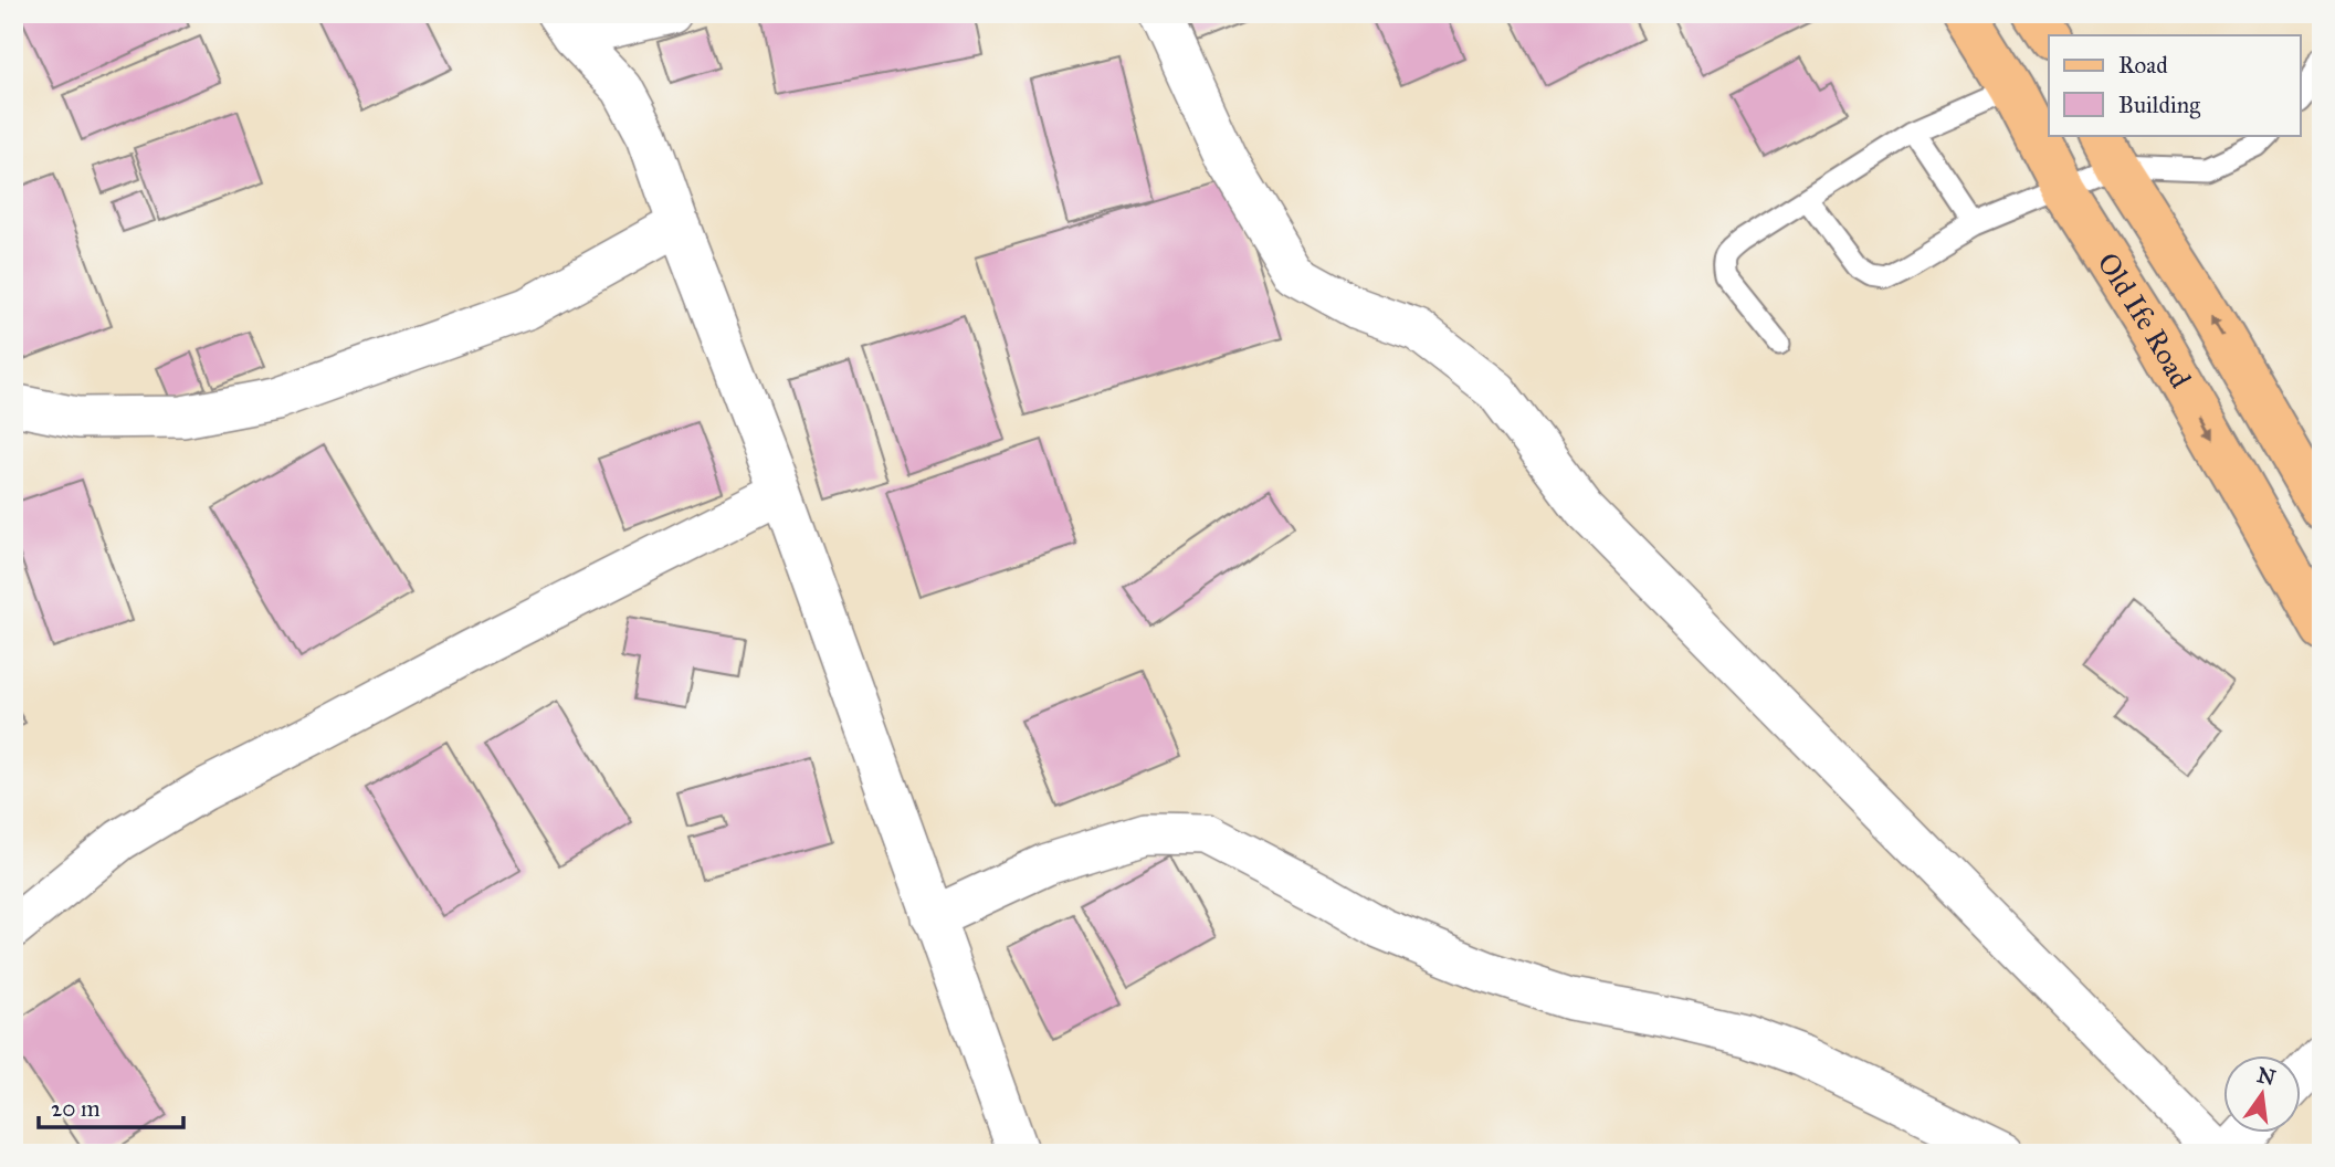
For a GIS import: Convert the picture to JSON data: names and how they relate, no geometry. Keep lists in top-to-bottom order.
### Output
{
  "streets": {
    "main road": ["Old Ife Road"]
  },
  "legend": ["Road", "Building"],
  "scale_bar": "20 m",
  "north": "top"
}
